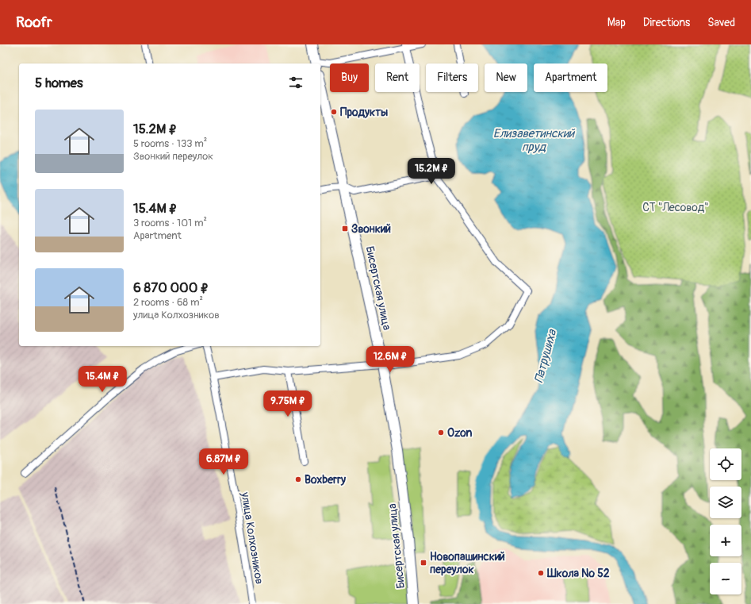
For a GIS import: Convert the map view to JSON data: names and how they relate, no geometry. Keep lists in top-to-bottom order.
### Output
{
  "streets": {
    "main road": ["Бисертская улица"],
    "street": ["улица Колхозников"]
  },
  "water": ["Елизаветинский пруд", "Патрушиха"],
  "parks": ["СТ \"Лесовод\""],
  "places": {
    "other": [
      "Продукты",
      "Ozon",
      "Boxberry",
      "Школа № 52"
    ],
    "transit": ["Звонкий", "Новопашинский переулок"]
  },
  "page": {
    "header": "Roofr",
    "nav": ["Map", "Directions", "Saved"],
    "chip": [
      "Buy",
      "Rent",
      "Filters",
      "New",
      "Apartment"
    ],
    "heading": "5 homes",
    "list": [
      {
        "name": "15.2M ₽",
        "note": "5 rooms · 133 m² · Звонкий переулок"
      },
      {
        "name": "15.4M ₽",
        "note": "3 rooms · 101 m² · Apartment"
      },
      {
        "name": "6 870 000 ₽",
        "note": "2 rooms · 68 m² · улица Колхозников"
      }
    ],
    "price": [
      "15.2M ₽",
      "12.6M ₽",
      "15.4M ₽",
      "9.75M ₽",
      "6.87M ₽"
    ],
    "map_buttons": ["+", "−"]
  }
}
